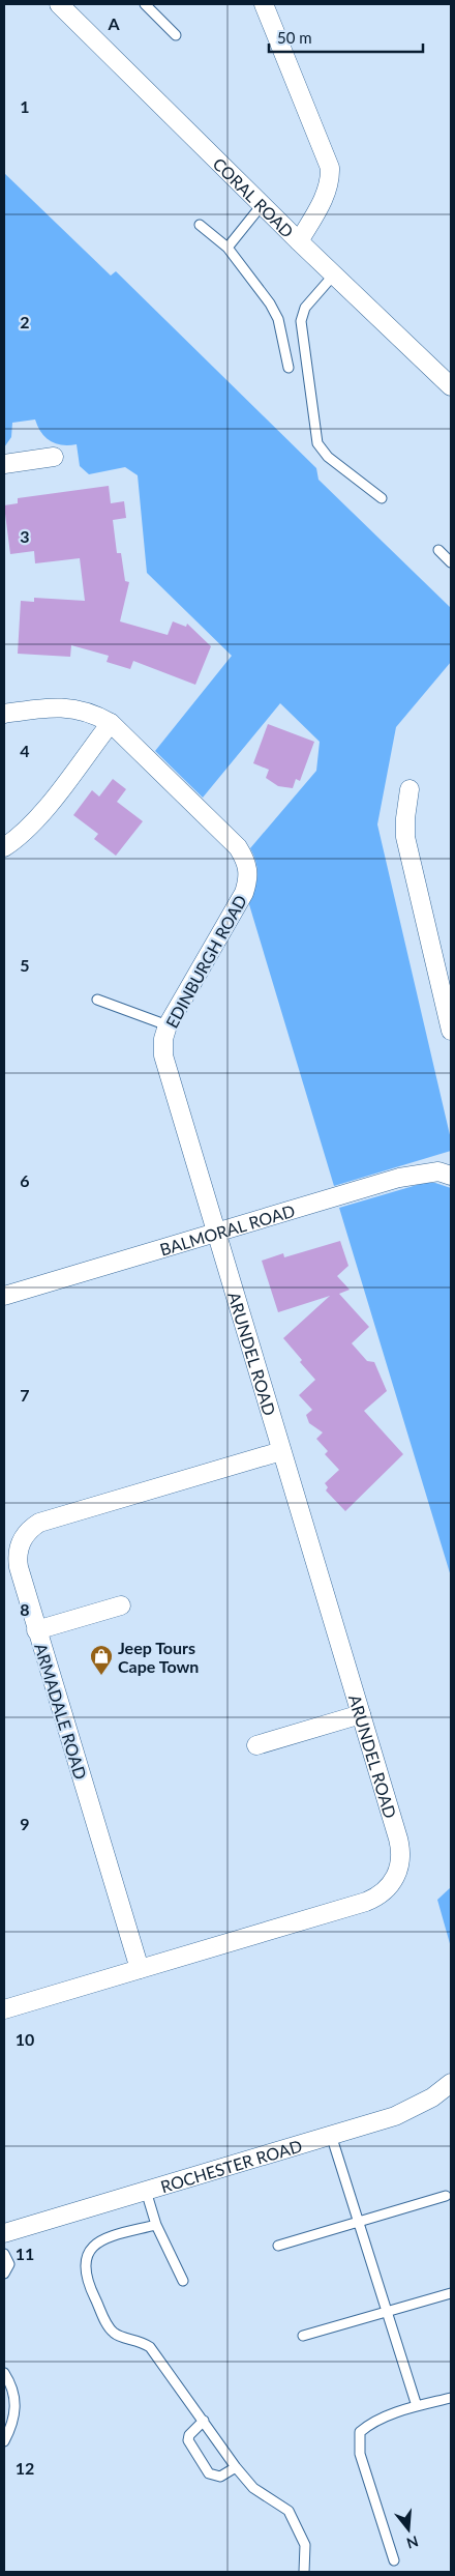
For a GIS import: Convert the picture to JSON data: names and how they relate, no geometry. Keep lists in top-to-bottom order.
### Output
{
  "streets": {
    "street": [
      "CORAL ROAD",
      "EDINBURGH ROAD",
      "BALMORAL ROAD",
      "ARUNDEL ROAD",
      "ARMADALE ROAD",
      "ROCHESTER ROAD"
    ]
  },
  "crossings": [
    ["EDINBURGH ROAD", "BALMORAL ROAD"],
    ["EDINBURGH ROAD", "ARUNDEL ROAD"],
    ["BALMORAL ROAD", "ARUNDEL ROAD"],
    ["ARUNDEL ROAD", "ARMADALE ROAD"]
  ],
  "places": {
    "shop": ["Jeep Tours Cape Town"]
  },
  "scale_bar": "50 m",
  "north": "bottom",
  "grid": {
    "columns": ["A"],
    "rows": [
      "1",
      "2",
      "3",
      "4",
      "5",
      "6",
      "7",
      "8",
      "9",
      "10",
      "11",
      "12"
    ]
  }
}
